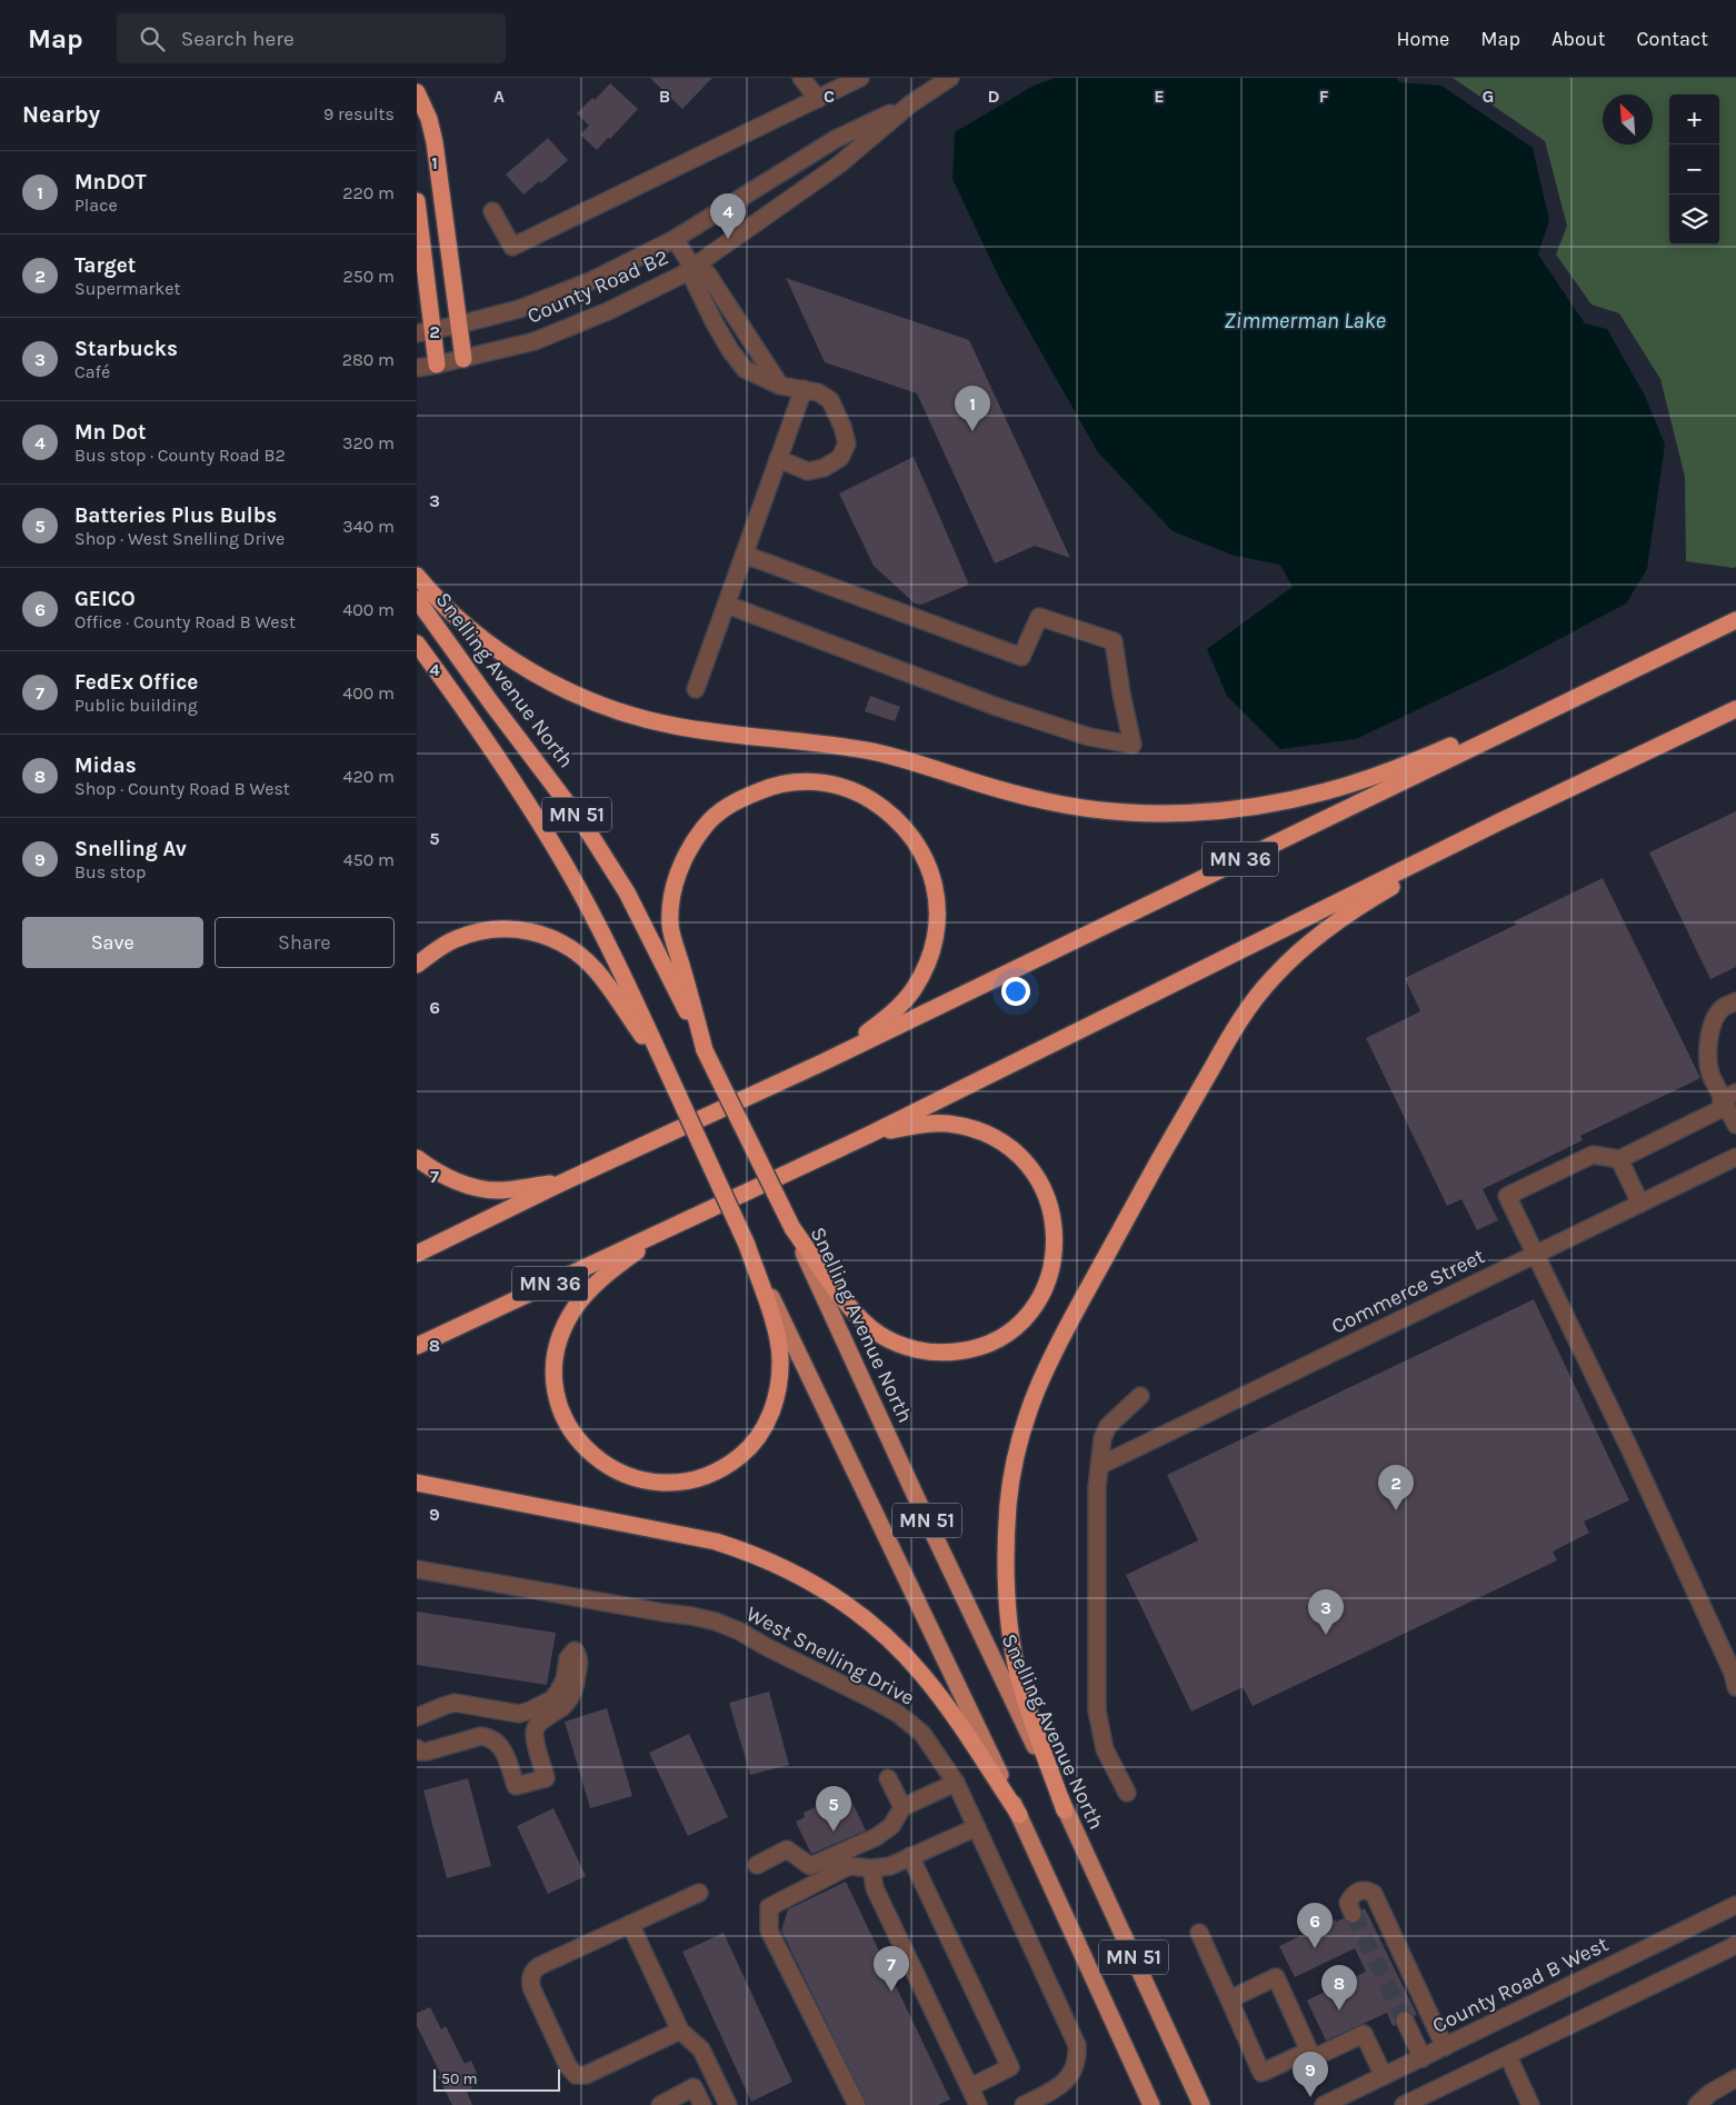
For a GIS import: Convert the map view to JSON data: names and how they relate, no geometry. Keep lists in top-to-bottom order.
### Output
{
  "streets": {
    "highway": ["Snelling Avenue North", "MN 51", "MN 36"],
    "street": [
      "County Road B2",
      "Commerce Street",
      "West Snelling Drive",
      "County Road B West"
    ]
  },
  "water": ["Zimmerman Lake"],
  "scale_bar": "50 m",
  "north": "top left",
  "page": {
    "header": "Map",
    "search": "Search here",
    "nav": [
      "Home",
      "Map",
      "About",
      "Contact"
    ],
    "heading": ["Nearby", "9 results"],
    "map_buttons": ["+", "−"],
    "list": [
      {
        "mark": "1",
        "name": "MnDOT",
        "note": "Place",
        "value": "220 m"
      },
      {
        "mark": "2",
        "name": "Target",
        "note": "Supermarket",
        "value": "250 m"
      },
      {
        "mark": "3",
        "name": "Starbucks",
        "note": "Café",
        "value": "280 m"
      },
      {
        "mark": "4",
        "name": "Mn Dot",
        "note": "Bus stop · County Road B2",
        "value": "320 m"
      },
      {
        "mark": "5",
        "name": "Batteries Plus Bulbs",
        "note": "Shop · West Snelling Drive",
        "value": "340 m"
      },
      {
        "mark": "6",
        "name": "GEICO",
        "note": "Office · County Road B West",
        "value": "400 m"
      },
      {
        "mark": "7",
        "name": "FedEx Office",
        "note": "Public building",
        "value": "400 m"
      },
      {
        "mark": "8",
        "name": "Midas",
        "note": "Shop · County Road B West",
        "value": "420 m"
      },
      {
        "mark": "9",
        "name": "Snelling Av",
        "note": "Bus stop",
        "value": "450 m"
      }
    ],
    "pins": [
      "4",
      "1",
      "2",
      "3",
      "5",
      "6",
      "7",
      "8",
      "9"
    ],
    "buttons": ["Save", "Share"],
    "scale": "50 m"
  },
  "grid": {
    "columns": [
      "A",
      "B",
      "C",
      "D",
      "E",
      "F",
      "G"
    ],
    "rows": [
      "1",
      "2",
      "3",
      "4",
      "5",
      "6",
      "7",
      "8",
      "9"
    ]
  }
}
